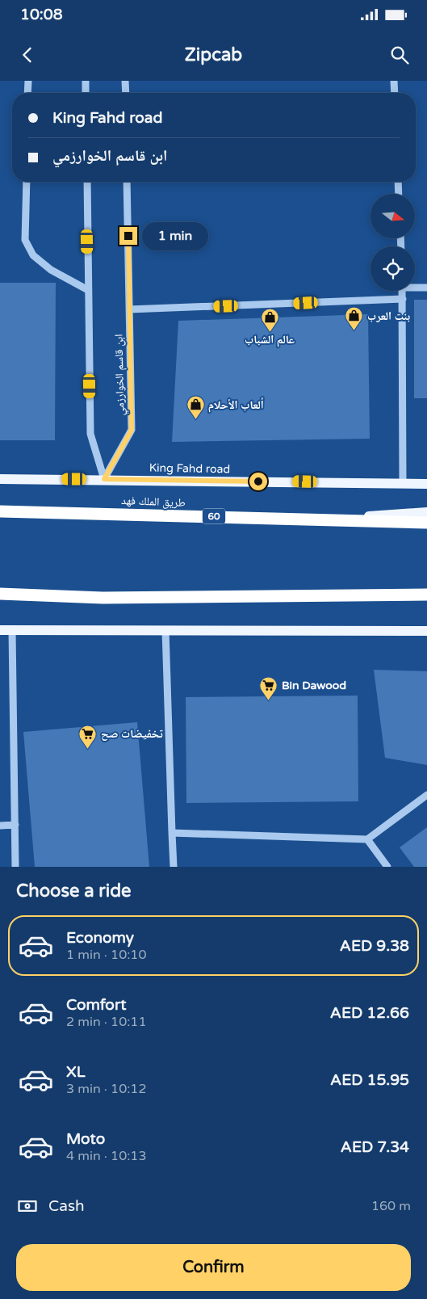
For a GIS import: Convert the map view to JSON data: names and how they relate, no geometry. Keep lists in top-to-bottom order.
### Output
{
  "streets": {
    "highway": ["طريق الملك فهد", "60"],
    "main road": ["King Fahd road"],
    "street": ["ابن قاسم الخوارزمي"]
  },
  "crossings": [
    ["ابن قاسم الخوارزمي", "King Fahd road"]
  ],
  "places": {
    "shop": ["بنت العرب", "عالم الشباب", "ألعاب الأحلام"],
    "supermarket": ["Bin Dawood", "تخفيضات صح"]
  },
  "north": "right",
  "page": {
    "status": "10:08",
    "header": "Zipcab",
    "banner": ["King Fahd road", "ابن قاسم الخوارزمي"],
    "bubble": "1 min",
    "heading": "Choose a ride",
    "list": [
      {
        "name": "Economy",
        "note": "1 min · 10:10",
        "value": "AED 9.38"
      },
      {
        "name": "Comfort",
        "note": "2 min · 10:11",
        "value": "AED 12.66"
      },
      {
        "name": "XL",
        "note": "3 min · 10:12",
        "value": "AED 15.95"
      },
      {
        "name": "Moto",
        "note": "4 min · 10:13",
        "value": "AED 7.34"
      }
    ],
    "pay": ["Cash", "160 m"],
    "buttons": "Confirm"
  }
}
